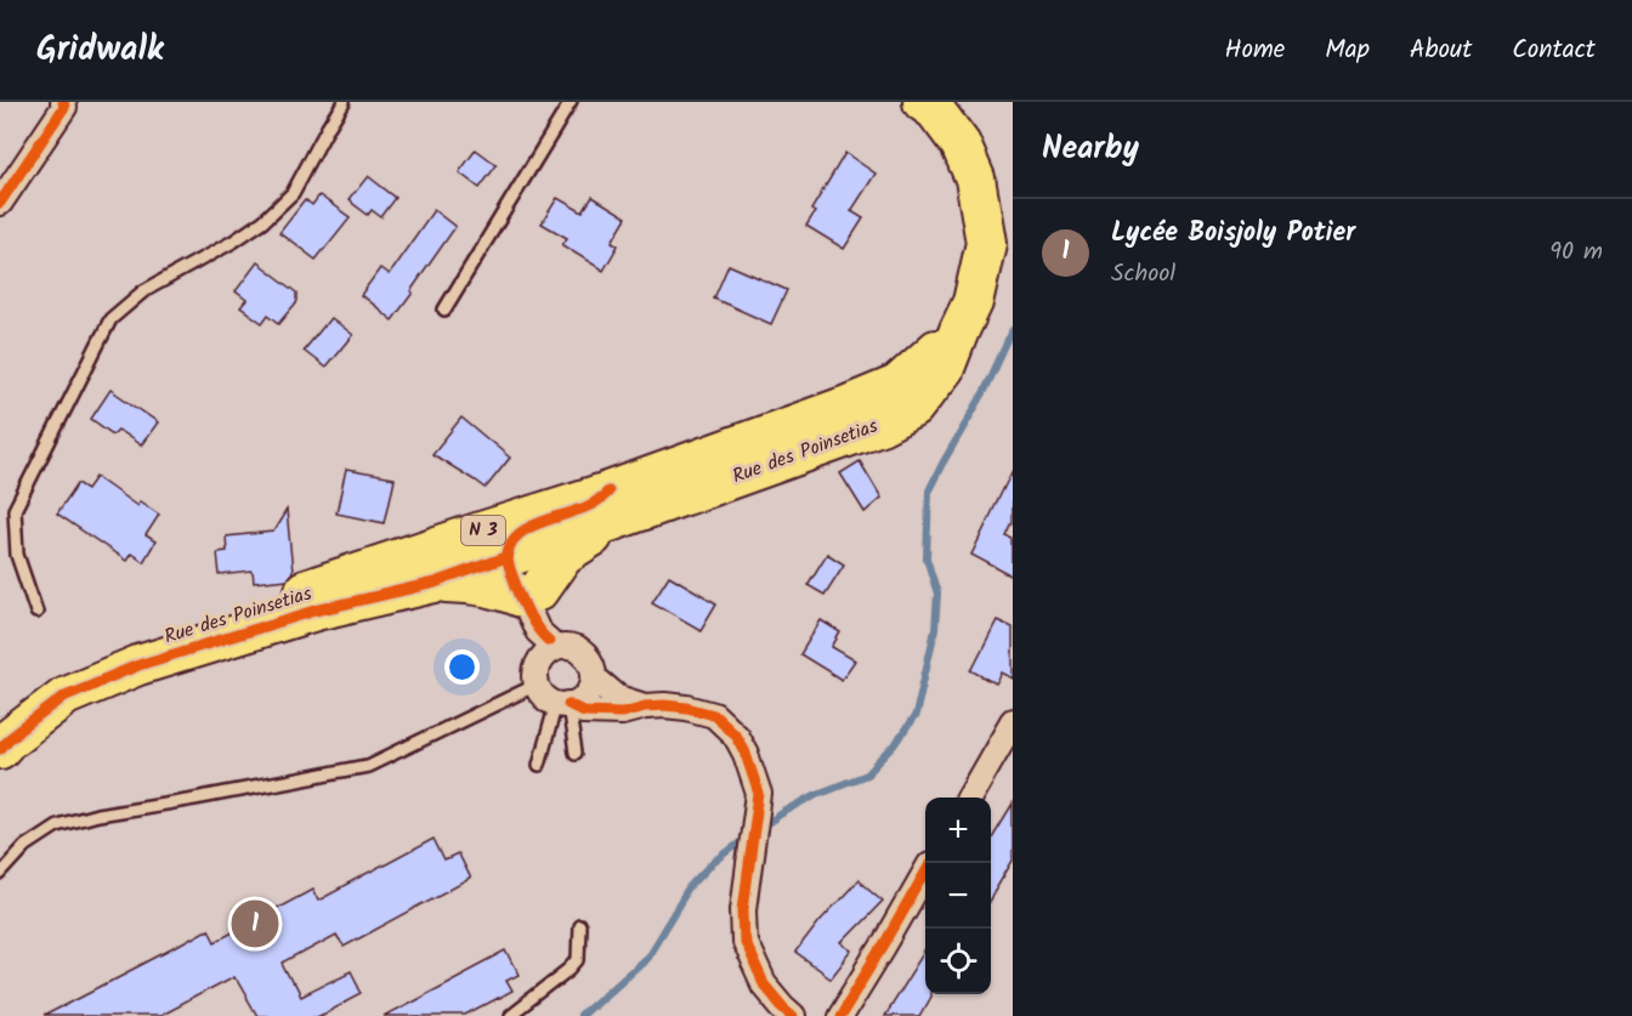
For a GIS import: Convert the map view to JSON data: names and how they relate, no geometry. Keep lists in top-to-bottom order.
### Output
{
  "streets": {
    "main road": ["Rue des Poinsetias", "N 3"]
  },
  "page": {
    "header": "Gridwalk",
    "nav": [
      "Home",
      "Map",
      "About",
      "Contact"
    ],
    "heading": "Nearby",
    "list": [
      {
        "mark": "1",
        "name": "Lycée Boisjoly Potier",
        "note": "School",
        "value": "90 m"
      }
    ],
    "map_buttons": ["+", "−"],
    "pins": "1"
  }
}
